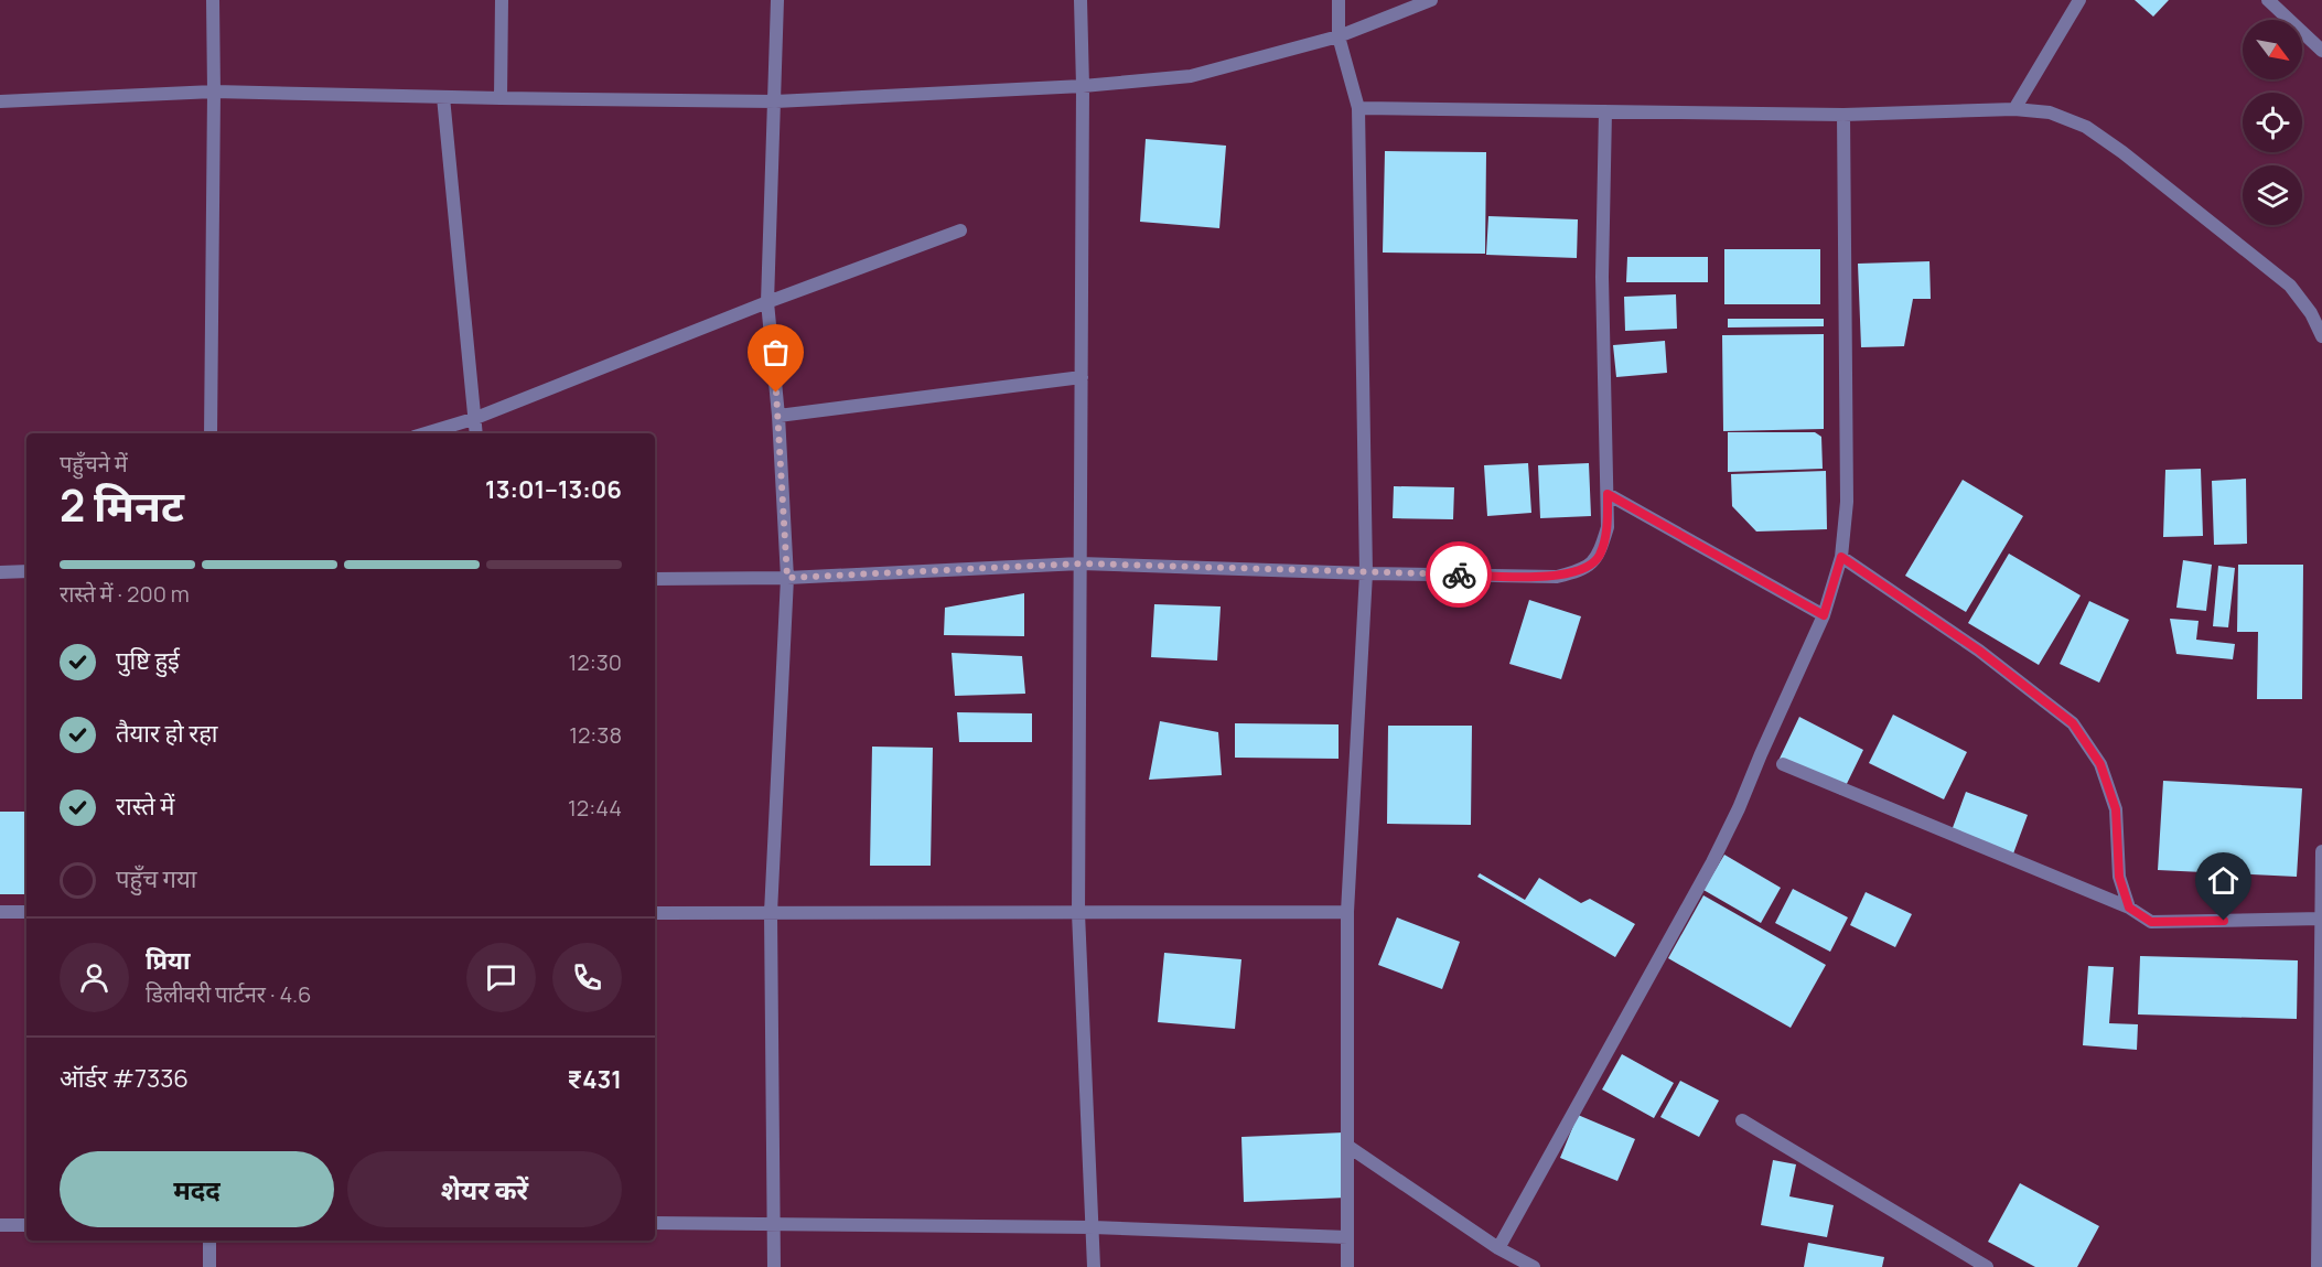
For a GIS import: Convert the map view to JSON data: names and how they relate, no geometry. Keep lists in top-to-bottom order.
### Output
{
  "north": "bottom right",
  "page": {
    "heading": ["2 मिनट", "पहुँचने में", "13:01–13:06"],
    "panel": [
      "प्रिया",
      "डिलीवरी पार्टनर · 4.6",
      "ऑर्डर #7336",
      "₹431"
    ],
    "bar": "रास्ते में · 200 m",
    "list": [
      ["पुष्टि हुई", "12:30"],
      ["तैयार हो रहा", "12:38"],
      ["रास्ते में", "12:44"],
      "पहुँच गया"
    ],
    "buttons": ["मदद", "शेयर करें"]
  }
}
